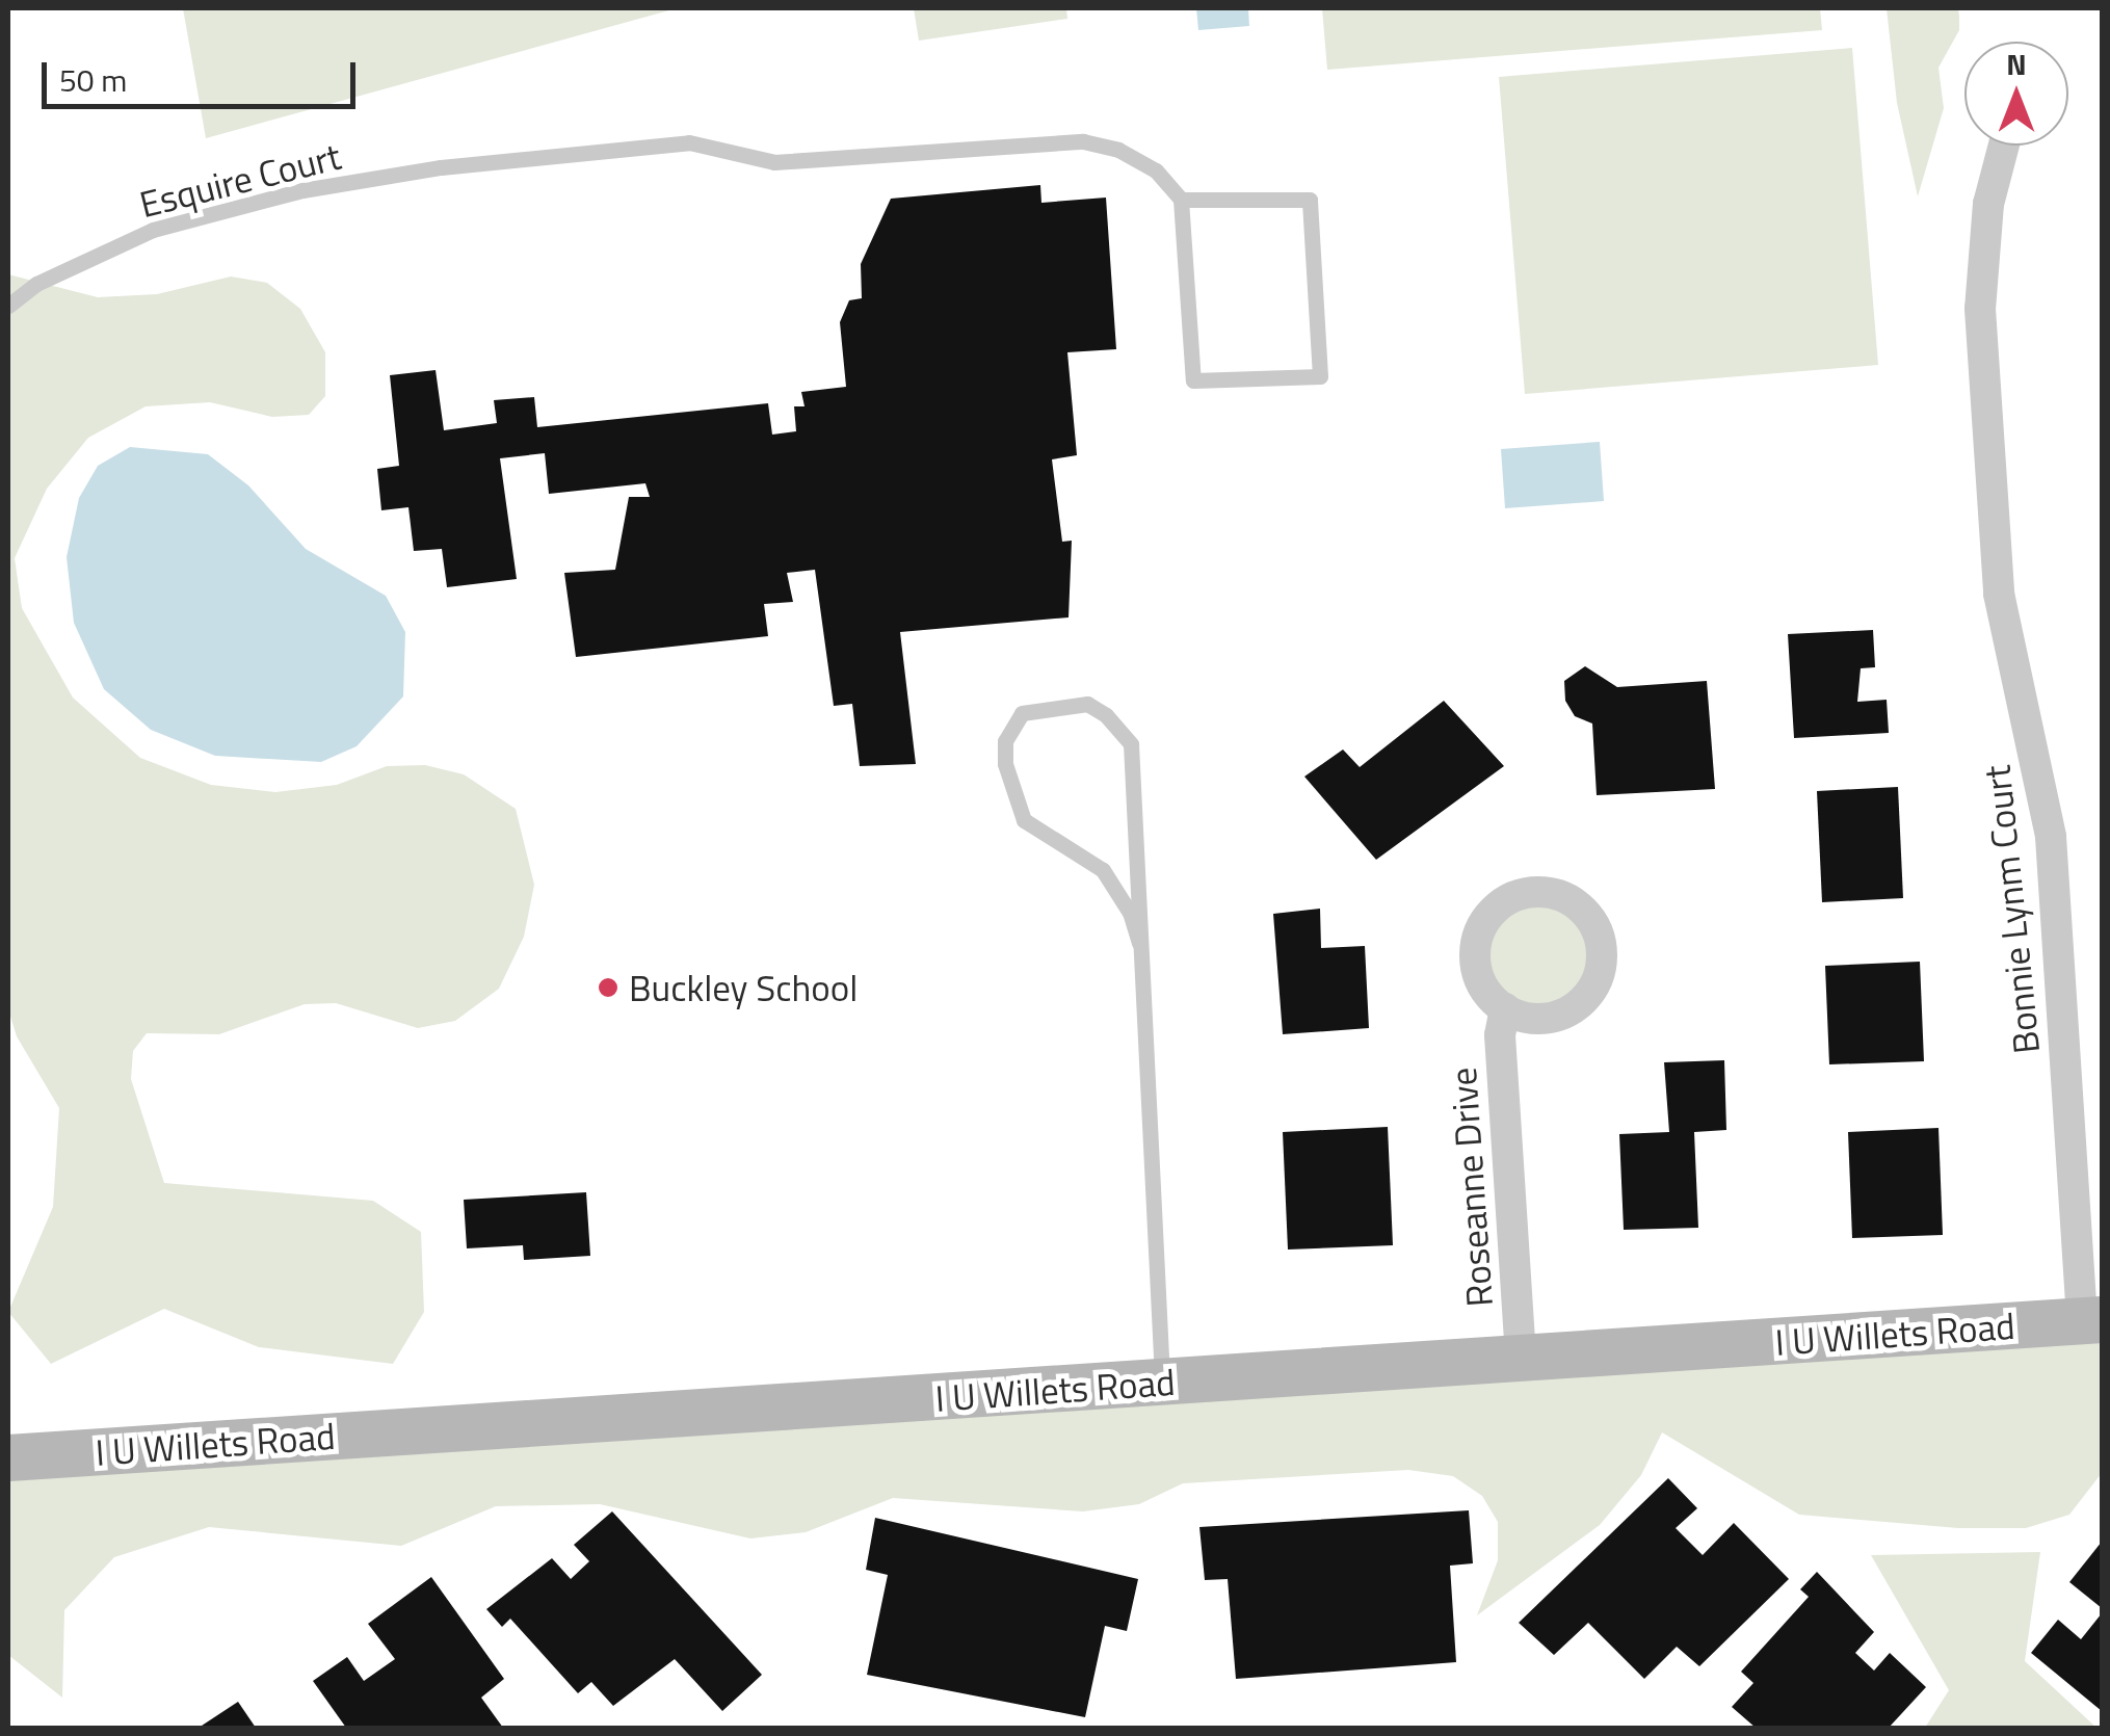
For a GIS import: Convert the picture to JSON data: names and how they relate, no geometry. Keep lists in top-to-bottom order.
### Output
{
  "streets": {
    "street": ["Bonnie Lynm Court", "Roseanne Drive", "I U Willets Road"],
    "lane": ["Esquire Court"]
  },
  "crossings": [
    ["Bonnie Lynm Court", "I U Willets Road"],
    ["Roseanne Drive", "I U Willets Road"]
  ],
  "places": ["Buckley School"],
  "scale_bar": "50 m",
  "north": "top"
}
